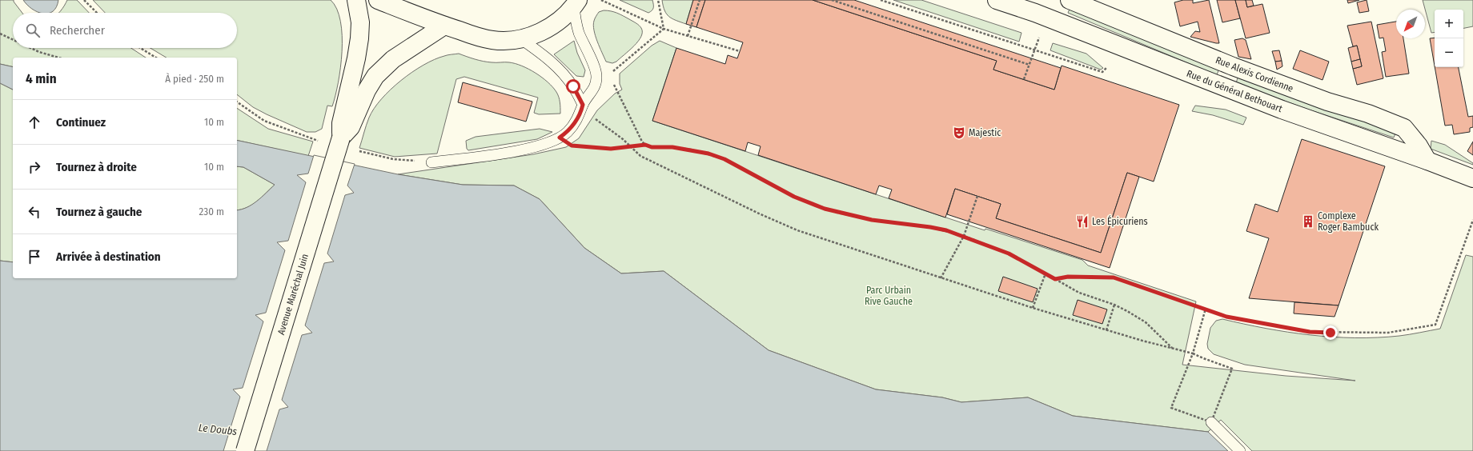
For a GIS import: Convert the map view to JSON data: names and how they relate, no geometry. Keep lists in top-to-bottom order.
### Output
{
  "streets": {
    "street": ["Rue Alexis Cordienne", "Rue du Général Bethouart", "Avenue Maréchal Juin"]
  },
  "crossings": [
    ["Rue Alexis Cordienne", "Rue du Général Bethouart"]
  ],
  "water": ["Le Doubs"],
  "parks": ["Parc Urbain Rive Gauche"],
  "places": {
    "theatre": ["Majestic"],
    "restaurant": ["Les Épicuriens"],
    "building": ["Complexe Roger Bambuck"]
  },
  "north": "bottom left",
  "page": {
    "map_buttons": ["+", "−"],
    "search": "Rechercher",
    "heading": ["4 min", "À pied · 250 m"],
    "list": [
      ["Continuez", "10 m"],
      ["Tournez à droite", "10 m"],
      ["Tournez à gauche", "230 m"],
      "Arrivée à destination"
    ]
  }
}
